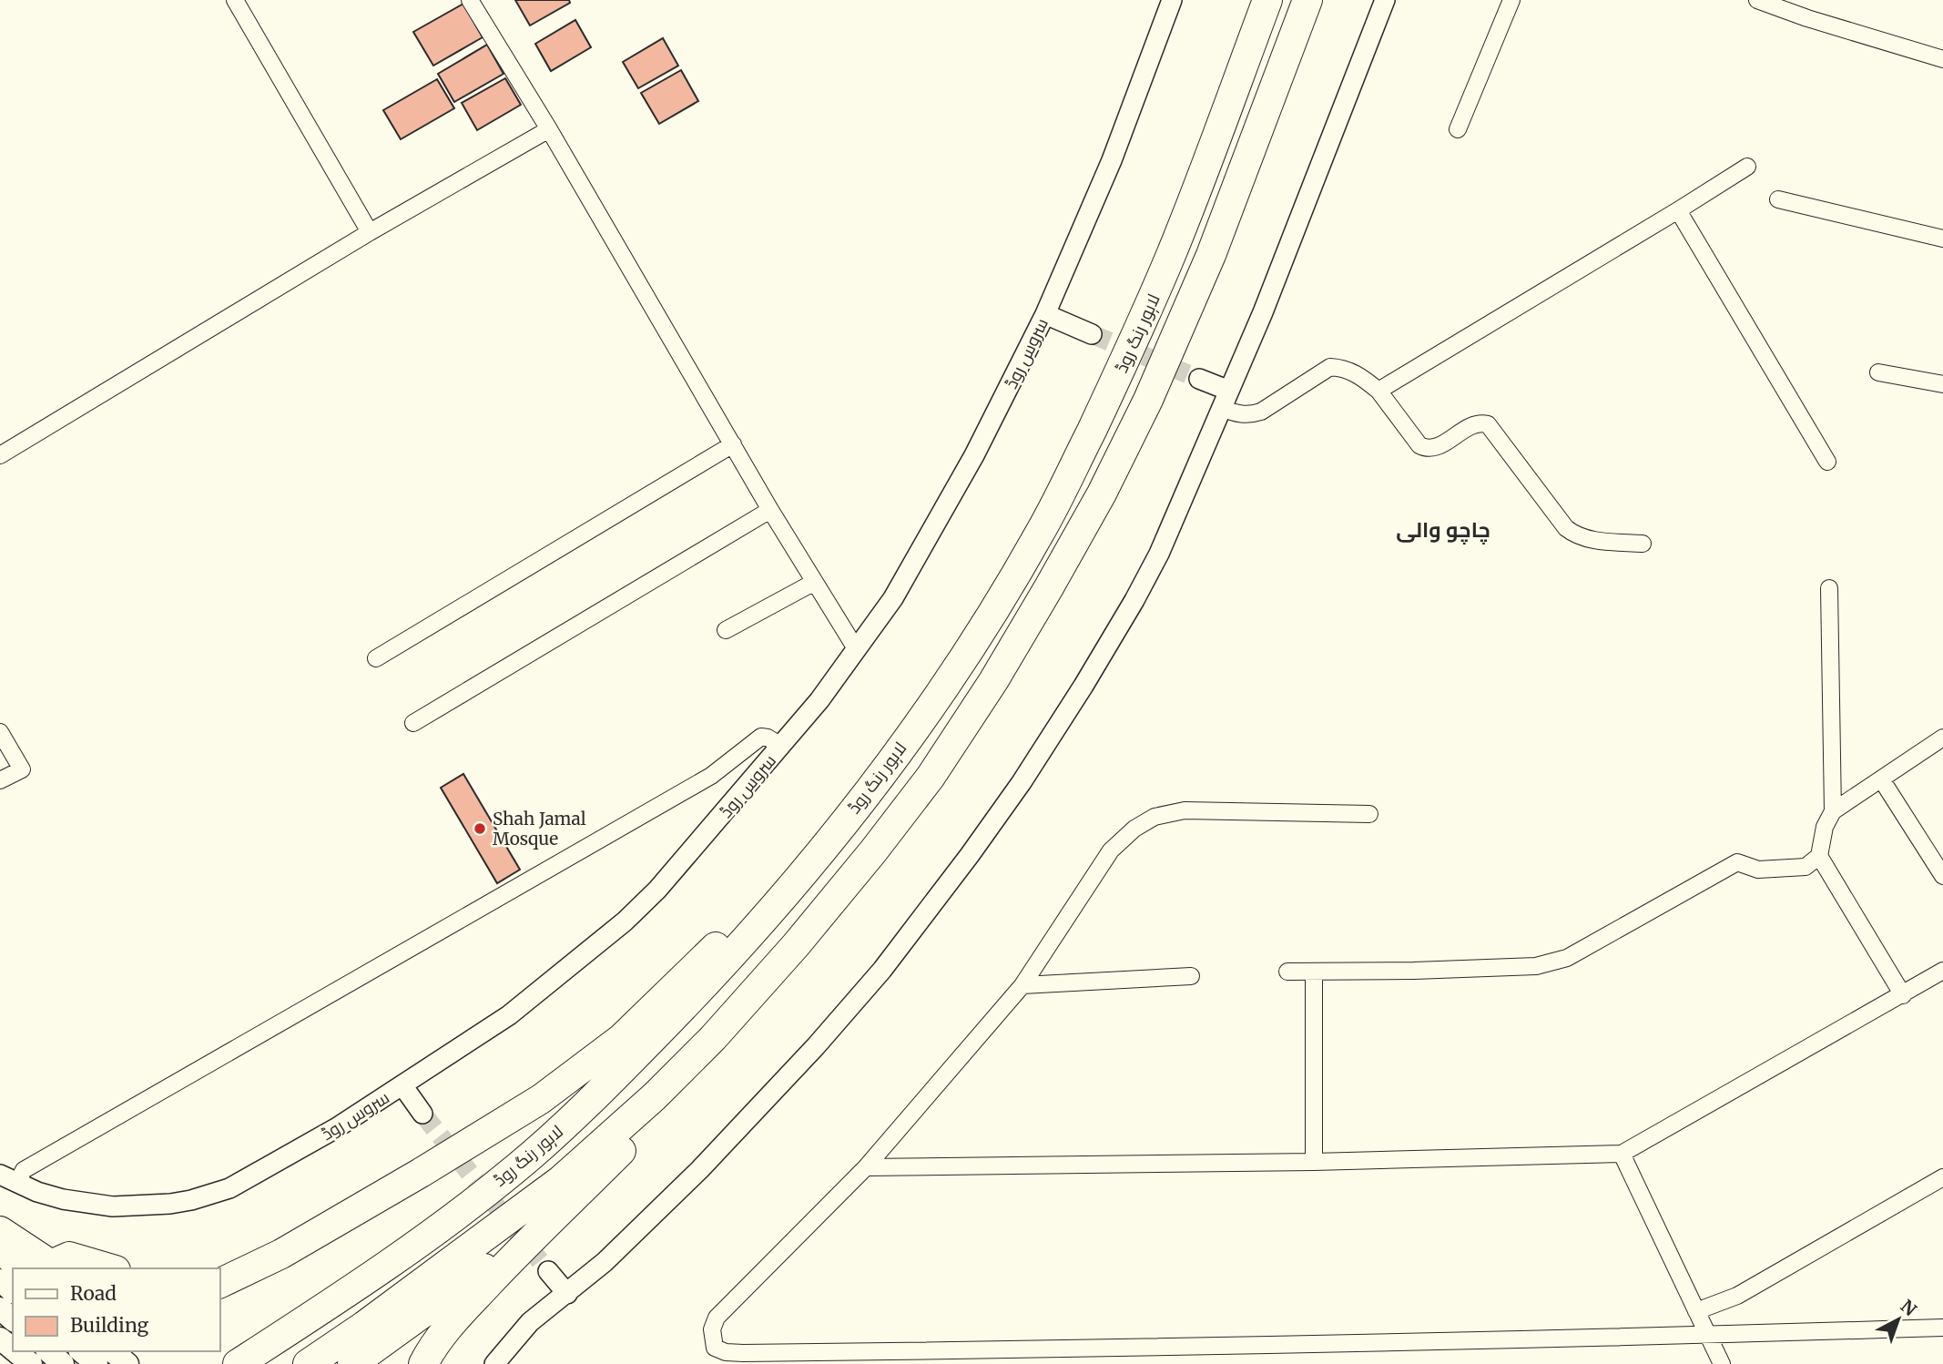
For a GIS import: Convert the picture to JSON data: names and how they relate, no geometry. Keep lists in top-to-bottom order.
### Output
{
  "streets": {
    "highway": ["لاہور رنگ روڈ"],
    "street": ["سروس روڈ"]
  },
  "districts": ["چاچو والی"],
  "places": ["Shah Jamal Mosque"],
  "legend": ["Road", "Building"],
  "north": "top right"
}
